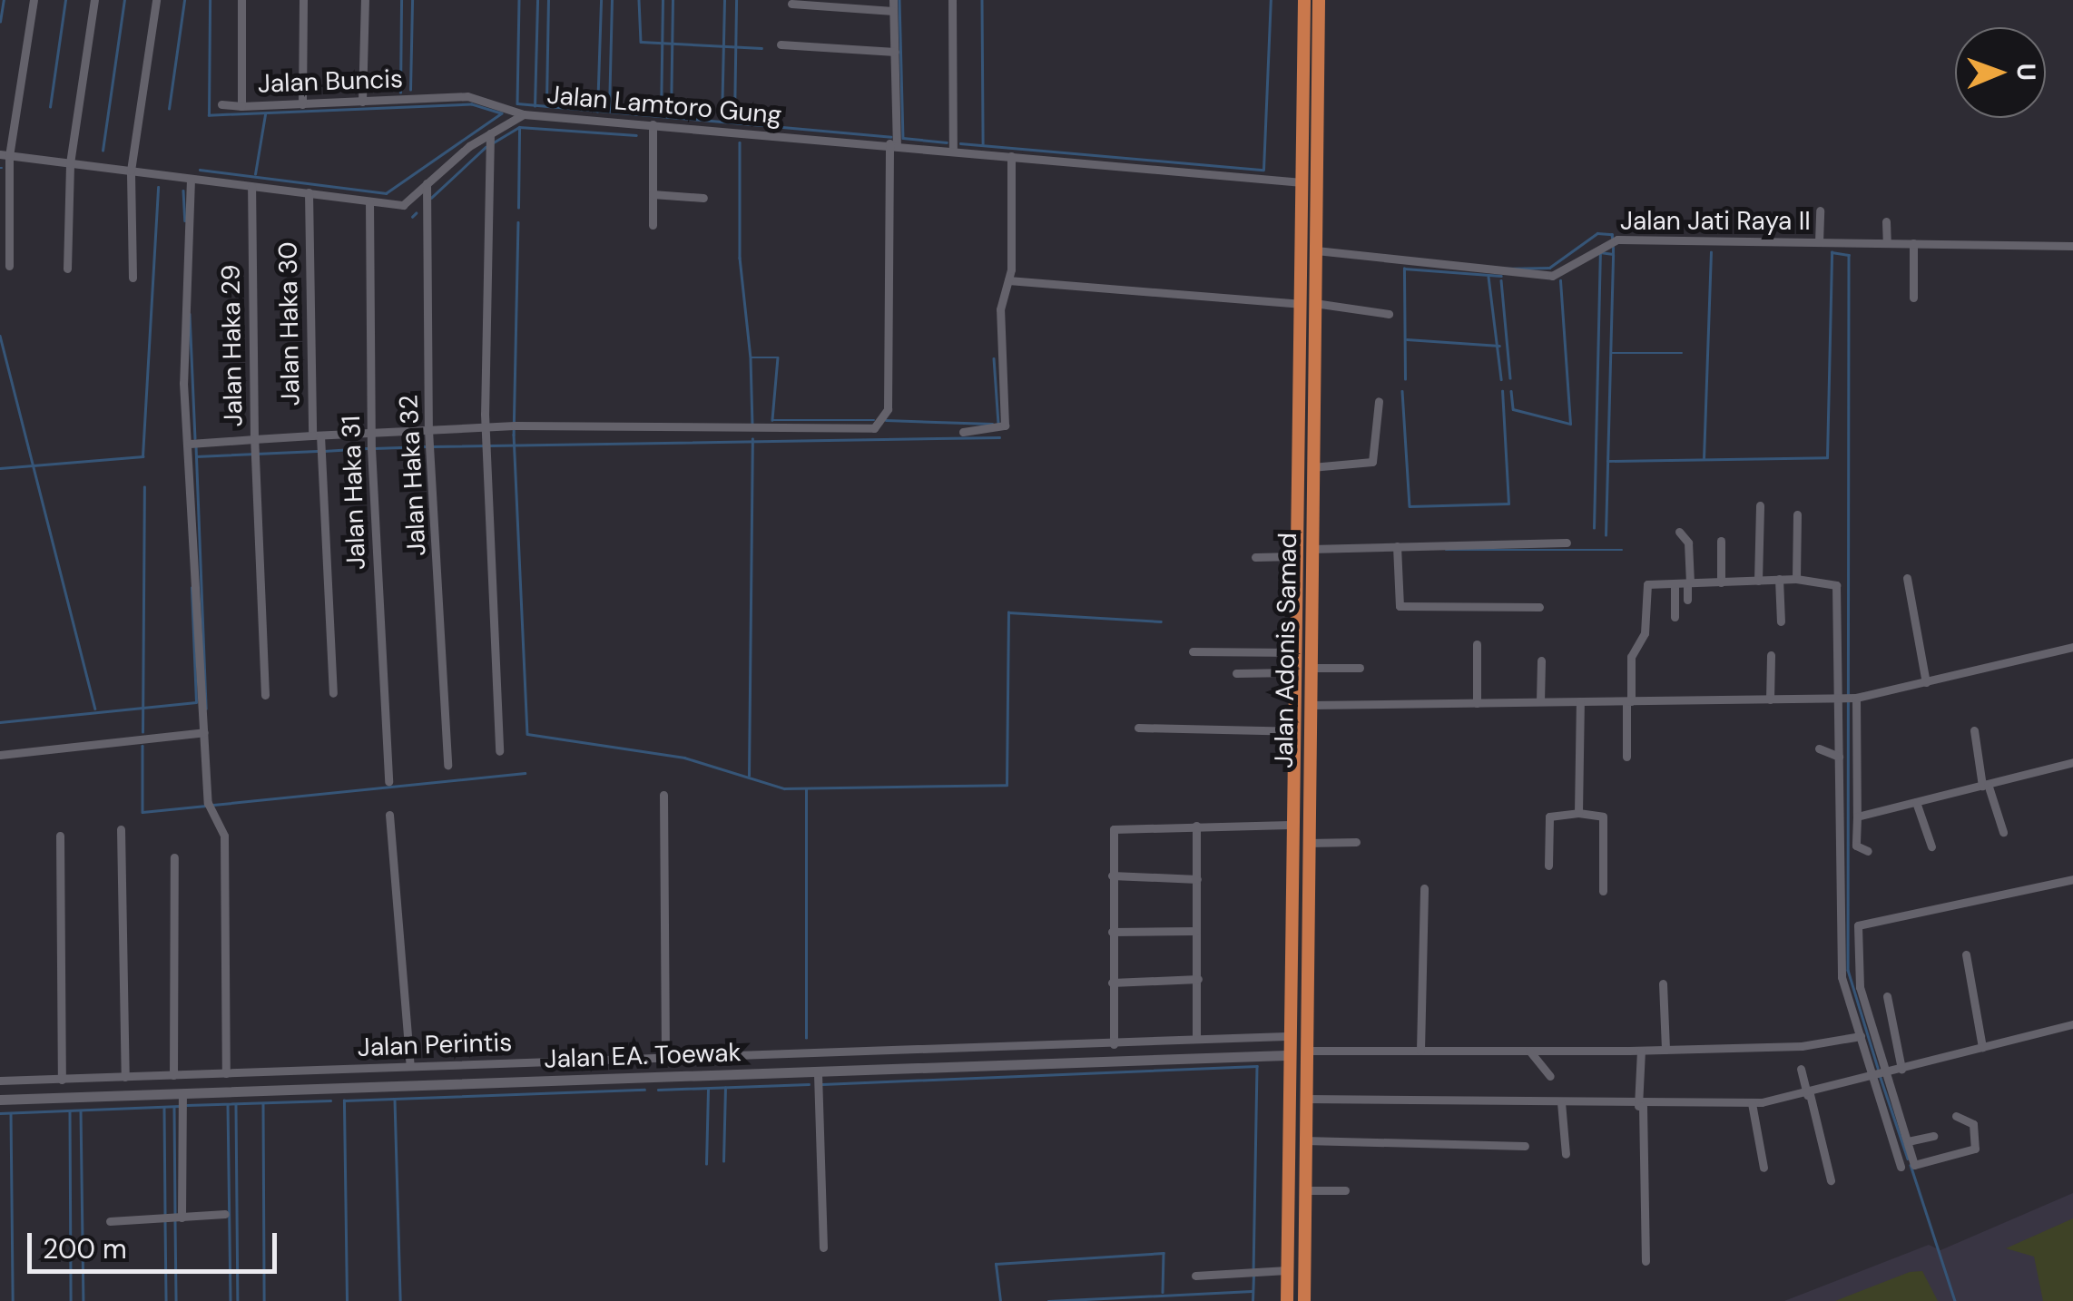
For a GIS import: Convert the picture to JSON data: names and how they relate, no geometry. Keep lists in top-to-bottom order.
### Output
{
  "streets": {
    "highway": ["Jalan Adonis Samad"],
    "street": [
      "Jalan Buncis",
      "Jalan Lamtoro Gung",
      "Jalan Jati Raya II",
      "Jalan Haka 30",
      "Jalan Haka 29",
      "Jalan Haka 32",
      "Jalan Haka 31",
      "Jalan Perintis",
      "Jalan EA. Toewak"
    ]
  },
  "crossings": [
    ["Jalan Buncis", "Jalan Lamtoro Gung"],
    ["Jalan Lamtoro Gung", "Jalan Haka 30"],
    ["Jalan Lamtoro Gung", "Jalan Haka 29"],
    ["Jalan Lamtoro Gung", "Jalan Haka 32"],
    ["Jalan Lamtoro Gung", "Jalan Haka 31"],
    ["Jalan Jati Raya II", "Jalan Adonis Samad"],
    ["Jalan Haka 30", "Jalan Haka 32"],
    ["Jalan Haka 30", "Jalan Haka 31"]
  ],
  "scale_bar": "200 m",
  "north": "right"
}
